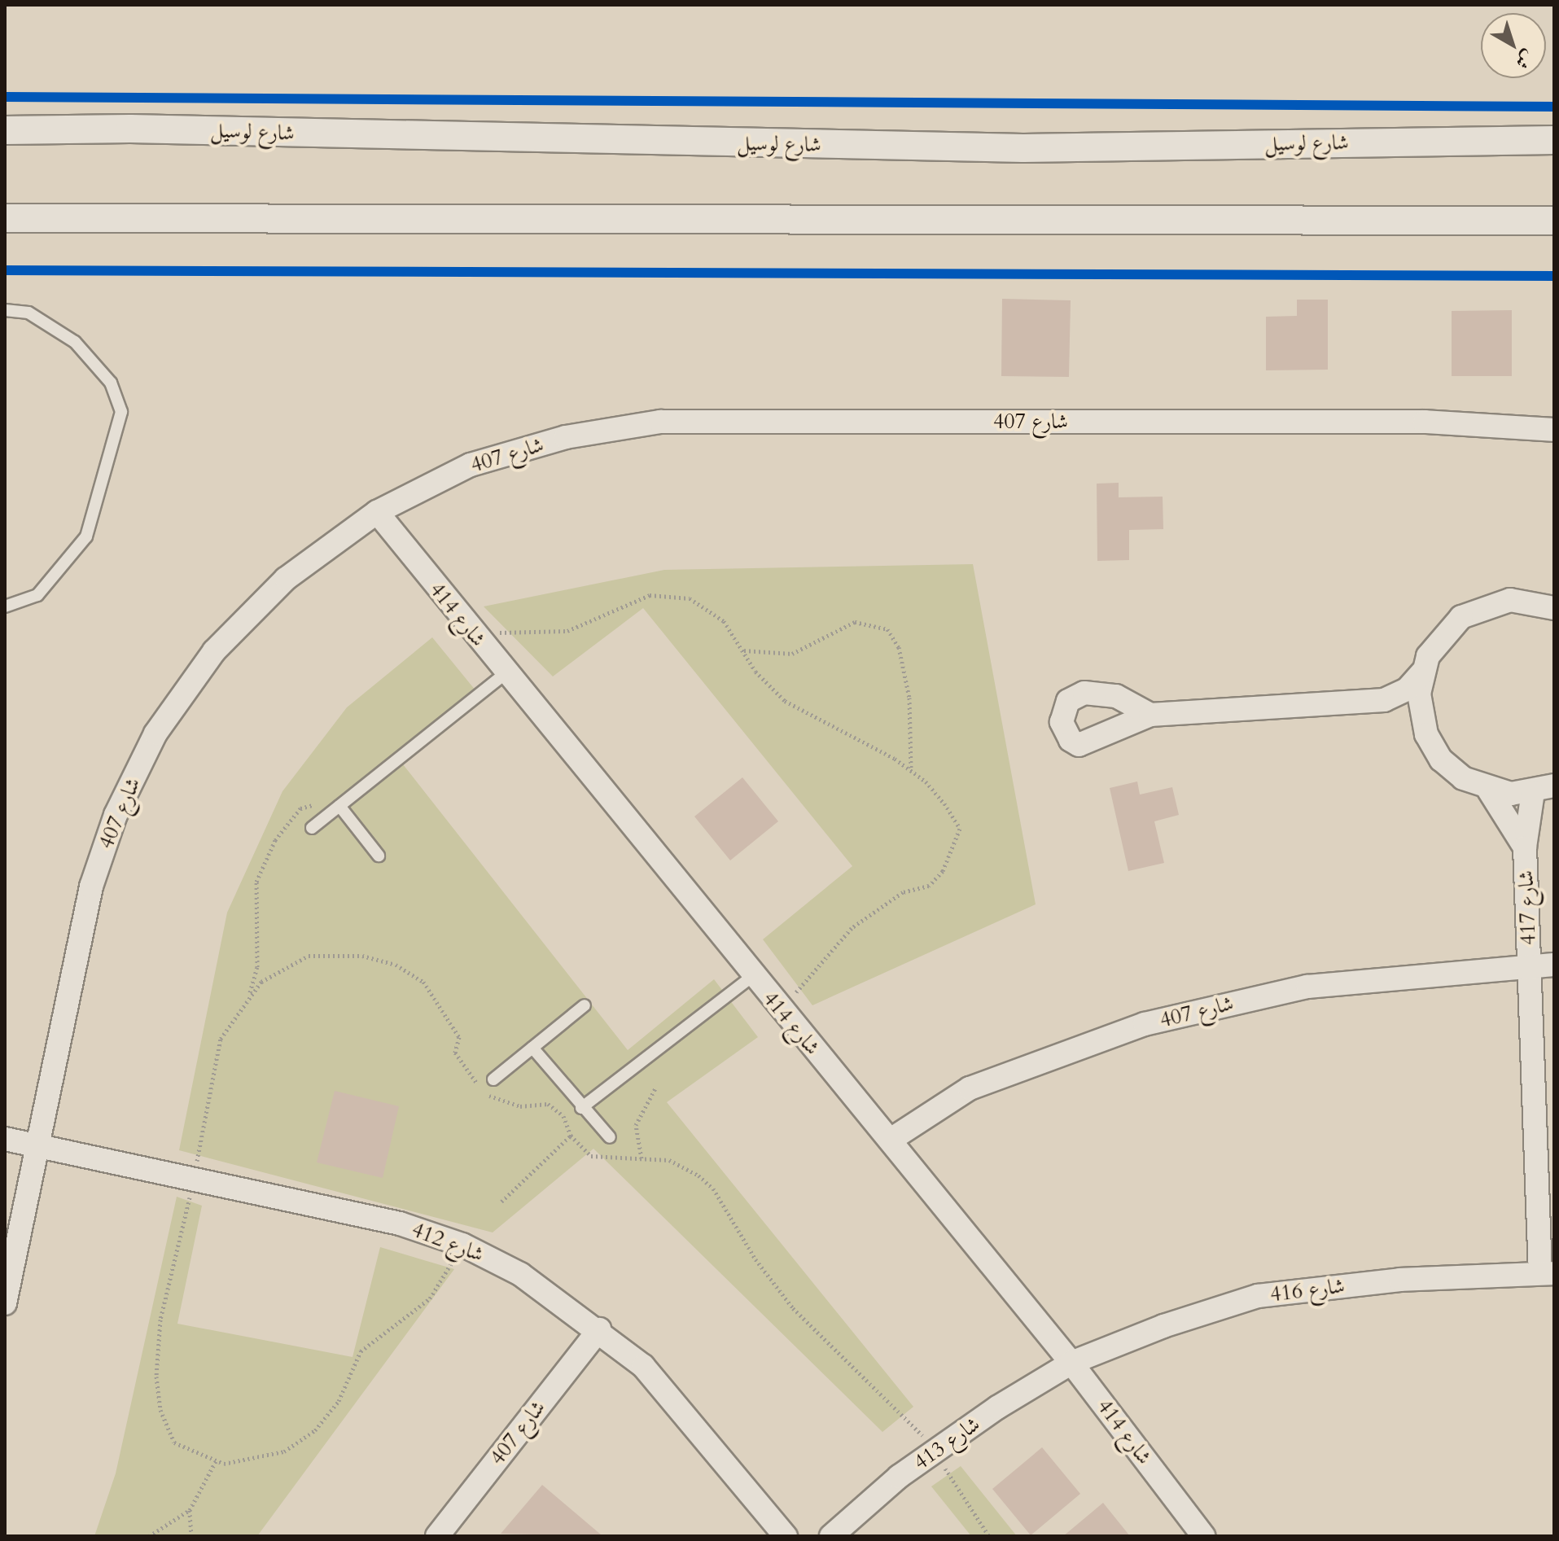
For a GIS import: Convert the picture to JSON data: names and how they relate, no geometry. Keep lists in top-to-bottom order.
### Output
{
  "streets": {
    "street": [
      "شارع لوسيل",
      "شارع 407",
      "شارع 414",
      "شارع 417",
      "شارع 412",
      "شارع 416",
      "شارع 413"
    ]
  },
  "crossings": [
    ["شارع 407", "شارع 414"],
    ["شارع 407", "شارع 417"],
    ["شارع 407", "شارع 412"],
    ["شارع 414", "شارع 416"],
    ["شارع 414", "شارع 413"],
    ["شارع 416", "شارع 413"]
  ],
  "north": "bottom right"
}
